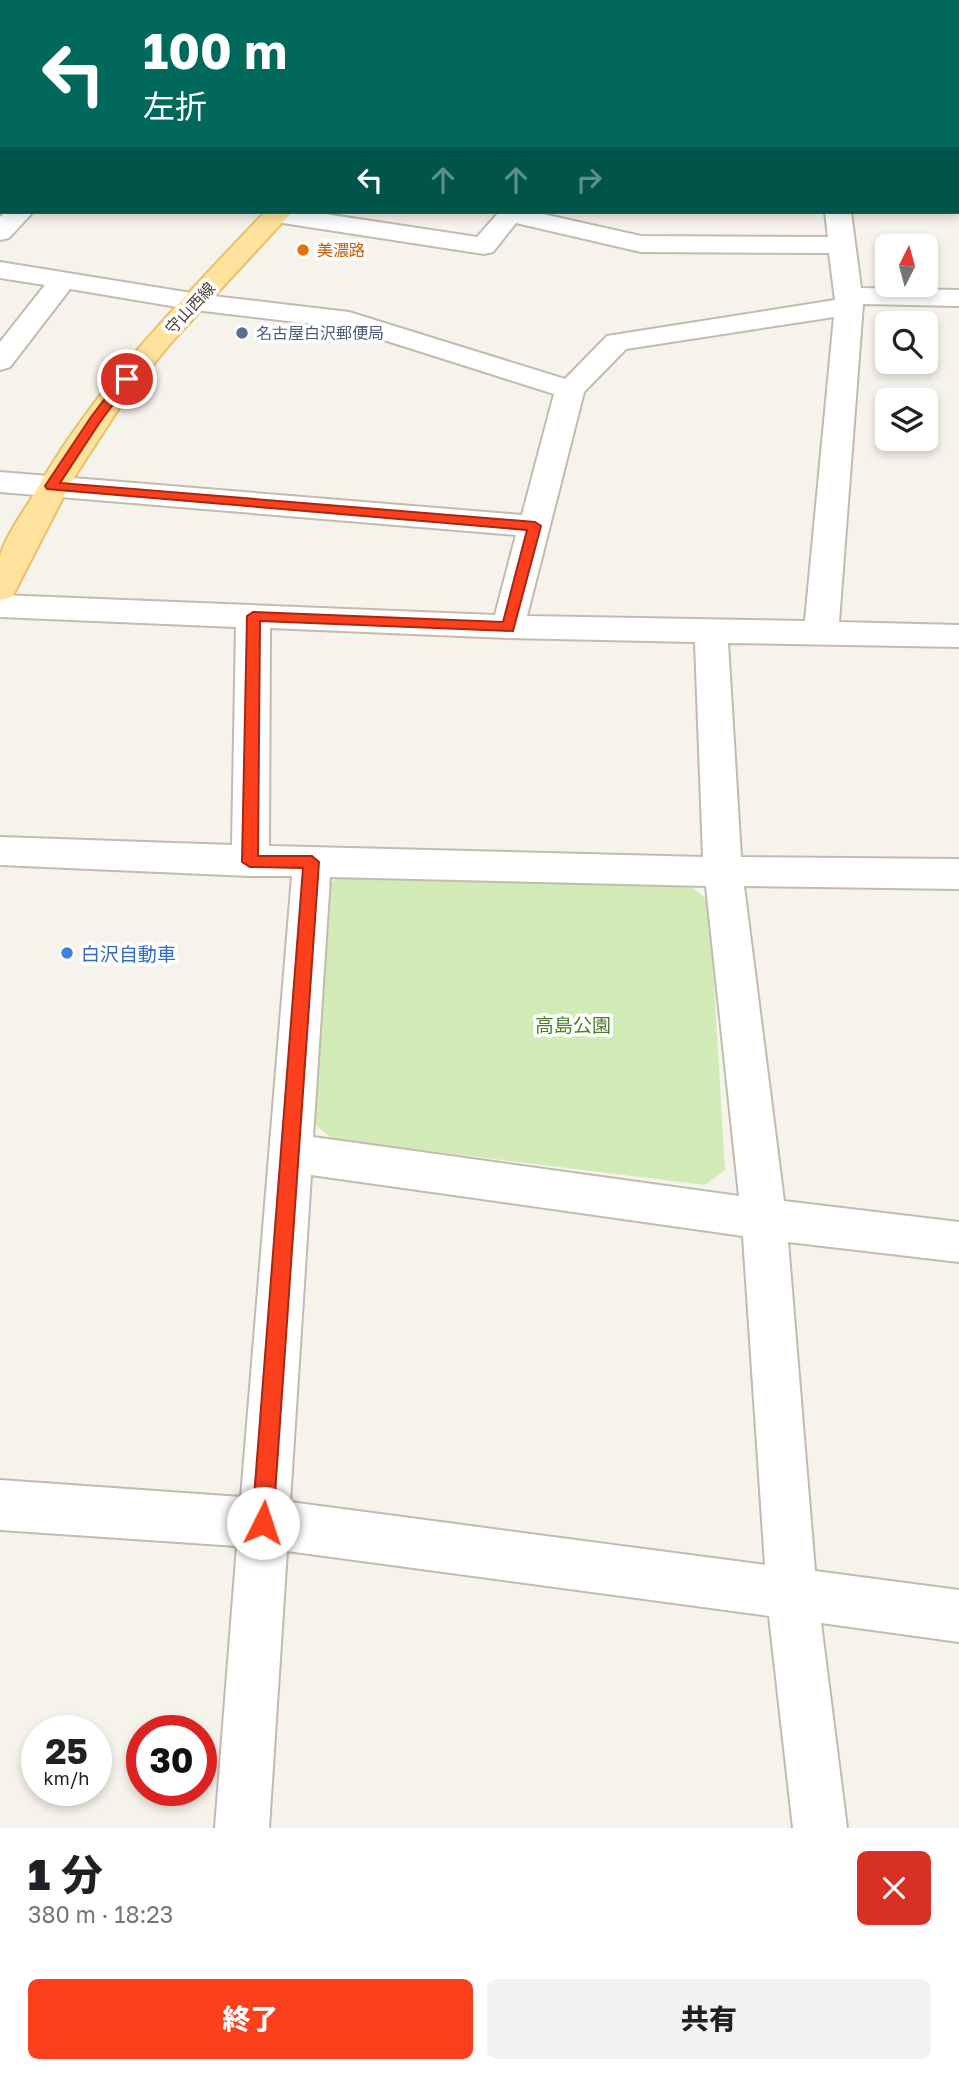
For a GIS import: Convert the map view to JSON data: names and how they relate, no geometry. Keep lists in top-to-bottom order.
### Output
{
  "streets": {
    "main road": ["守山西線"]
  },
  "parks": ["高島公園"],
  "places": ["美濃路", "名古屋白沢郵便局", "白沢自動車"],
  "north": "top",
  "page": {
    "turn": ["100 m", "左折"],
    "speed": "25 km/h",
    "limit": "30",
    "heading": ["1 分", "380 m · 18:23"],
    "buttons": ["終了", "共有"]
  }
}
